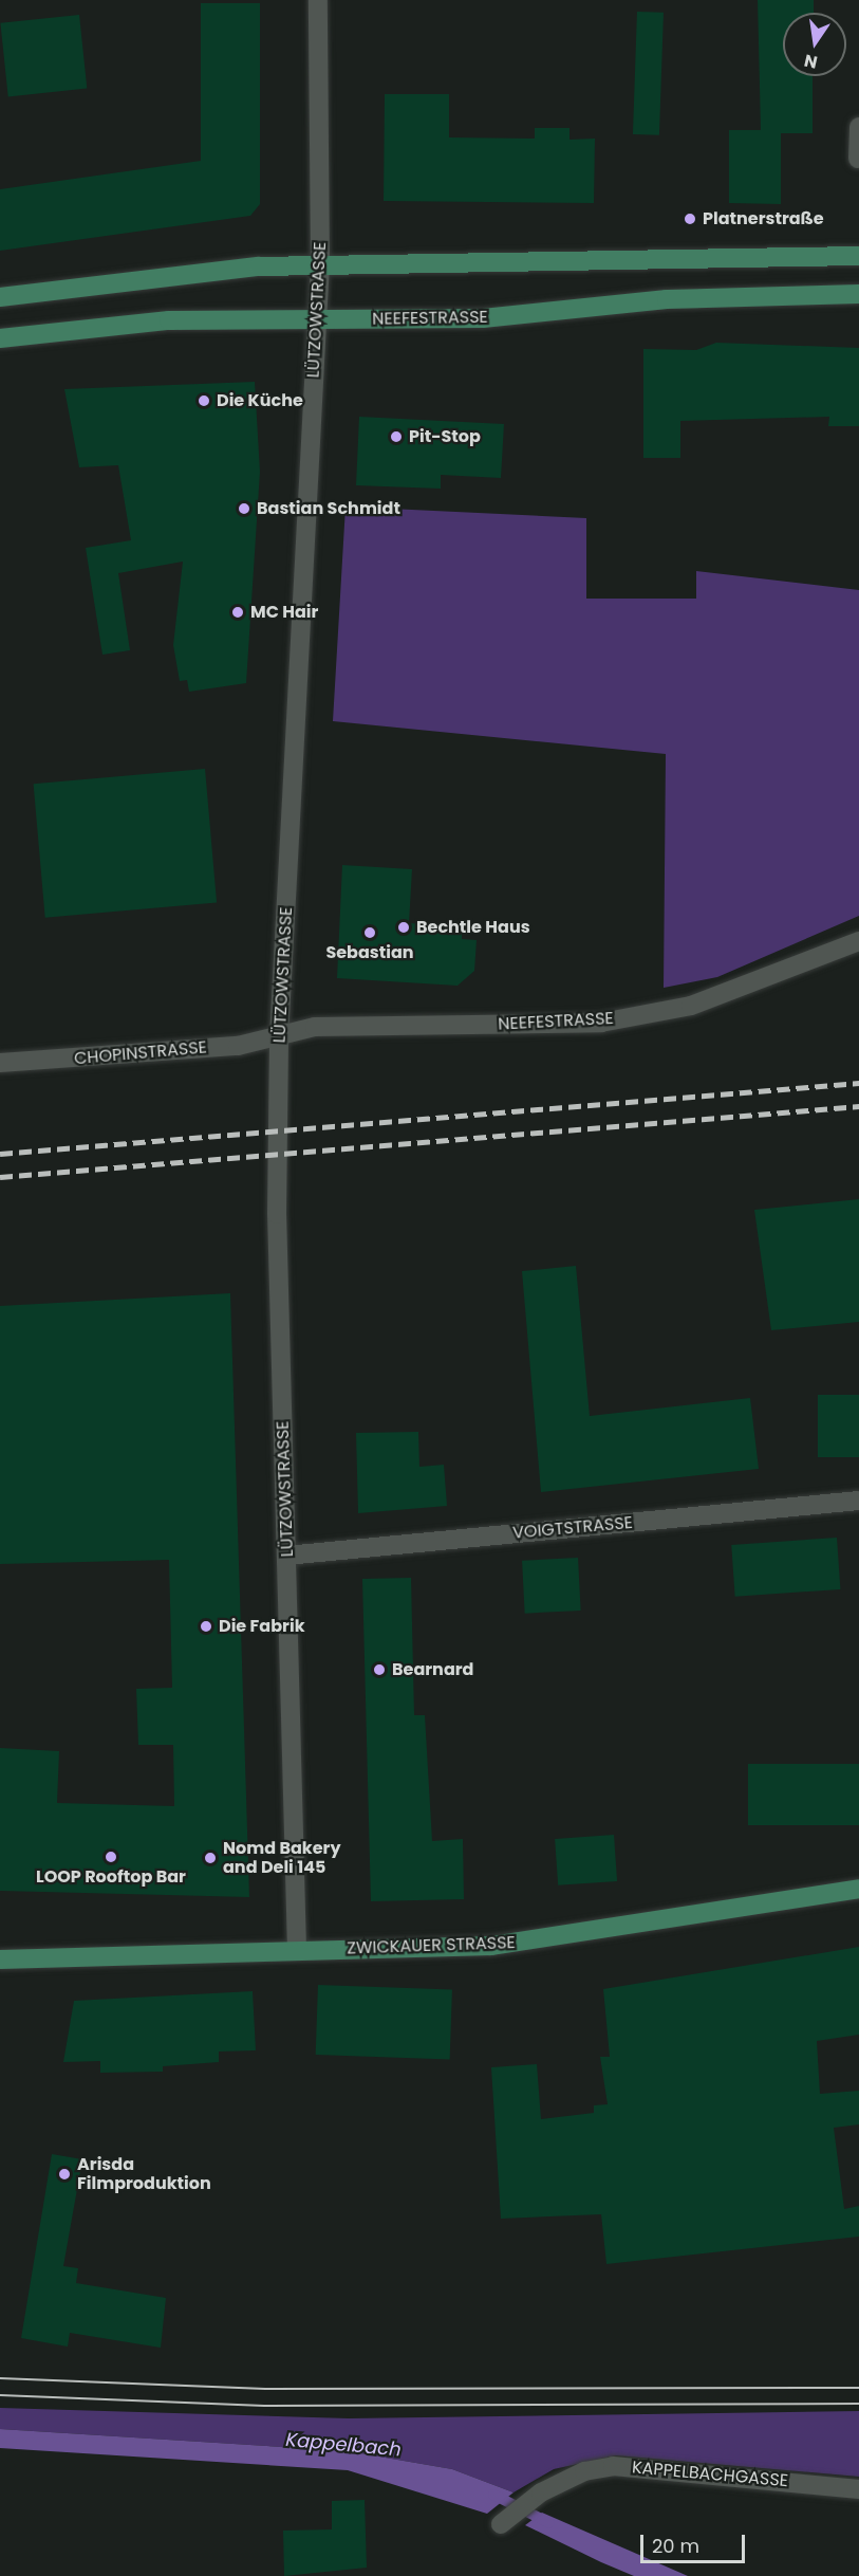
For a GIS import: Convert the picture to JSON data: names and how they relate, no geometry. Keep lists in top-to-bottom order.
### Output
{
  "streets": {
    "main road": ["NEEFESTRASSE", "ZWICKAUER STRASSE"],
    "street": [
      "LÜTZOWSTRASSE",
      "CHOPINSTRASSE",
      "VOIGTSTRASSE",
      "KAPPELBACHGASSE"
    ]
  },
  "crossings": [
    ["LÜTZOWSTRASSE", "NEEFESTRASSE"],
    ["LÜTZOWSTRASSE", "CHOPINSTRASSE"],
    ["LÜTZOWSTRASSE", "VOIGTSTRASSE"],
    ["LÜTZOWSTRASSE", "ZWICKAUER STRASSE"],
    ["NEEFESTRASSE", "CHOPINSTRASSE"]
  ],
  "water": ["Kappelbach"],
  "places": [
    "Platnerstraße",
    "Die Küche",
    "Pit-Stop",
    "Bastian Schmidt",
    "MC Hair",
    "Bechtle Haus",
    "Sebastian",
    "Die Fabrik",
    "Bearnard",
    "LOOP Rooftop Bar",
    "Nomd Bakery and Deli 145",
    "Arisda Filmproduktion"
  ],
  "scale_bar": "20 m",
  "north": "bottom"
}
